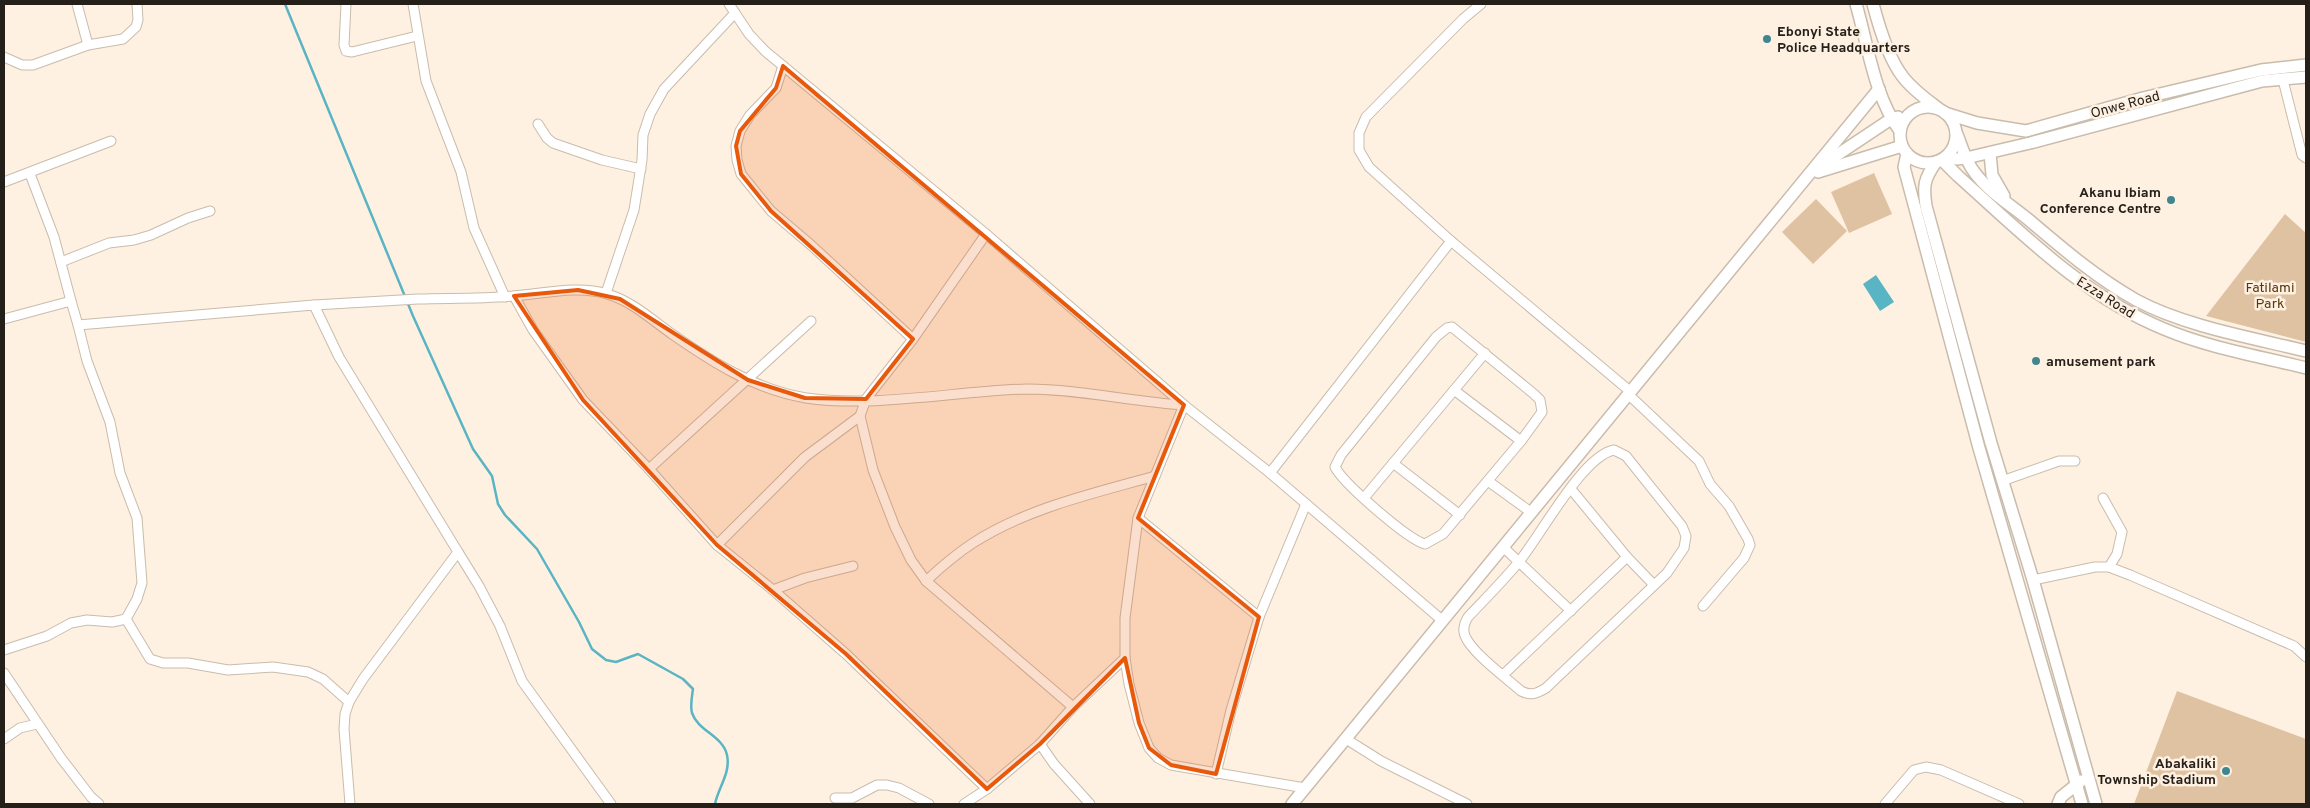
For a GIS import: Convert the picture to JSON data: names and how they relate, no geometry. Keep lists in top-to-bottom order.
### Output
{
  "streets": {
    "main road": ["Onwe Road", "Ezza Road"]
  },
  "crossings": [
    ["Onwe Road", "Ezza Road"]
  ],
  "parks": ["Fatilami Park"],
  "places": [
    "Ebonyi State Police Headquarters",
    "Akanu Ibiam Conference Centre",
    "amusement park",
    "Abakaliki Township Stadium"
  ]
}
